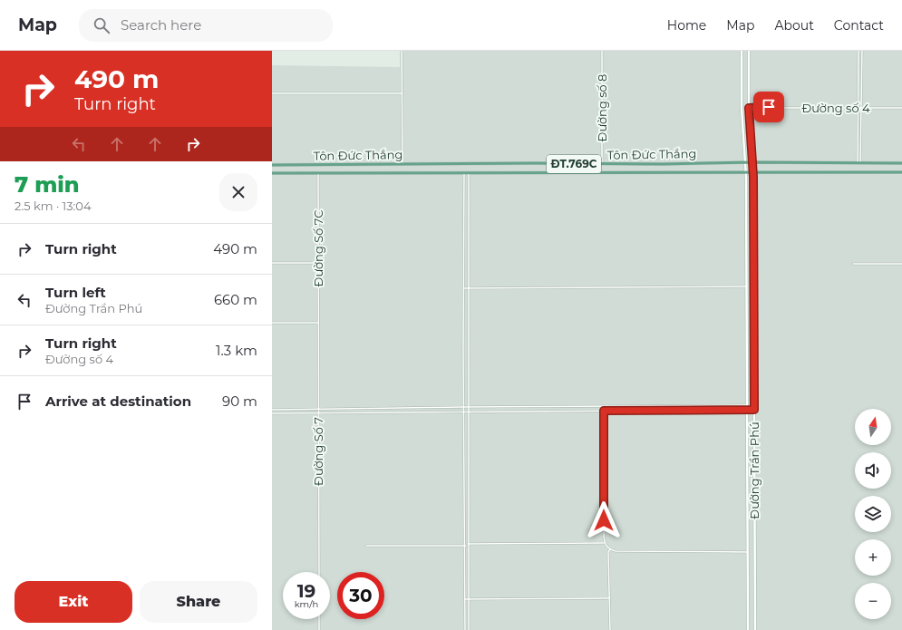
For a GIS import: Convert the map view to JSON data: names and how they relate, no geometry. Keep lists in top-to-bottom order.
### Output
{
  "streets": {
    "main road": ["Tôn Đức Thắng", "ĐT.769C", "Đường Trần Phú"],
    "street": [
      "Đường số 8",
      "Đường số 4",
      "Đường Số 7C",
      "Đường Số 7"
    ]
  },
  "crossings": [
    ["Đường số 8", "Tôn Đức Thắng"],
    ["Đường số 4", "Đường Trần Phú"],
    ["Tôn Đức Thắng", "Đường Số 7C"],
    ["Tôn Đức Thắng", "Đường Trần Phú"],
    ["Đường Số 7C", "Đường Số 7"]
  ],
  "north": "top",
  "page": {
    "header": "Map",
    "search": "Search here",
    "nav": [
      "Home",
      "Map",
      "About",
      "Contact"
    ],
    "turn": ["490 m", "Turn right"],
    "heading": ["7 min", "2.5 km · 13:04"],
    "list": [
      {
        "name": "Turn right",
        "value": "490 m"
      },
      {
        "name": "Turn left",
        "note": "Đường Trần Phú",
        "value": "660 m"
      },
      {
        "name": "Turn right",
        "note": "Đường số 4",
        "value": "1.3 km"
      },
      {
        "name": "Arrive at destination",
        "value": "90 m"
      }
    ],
    "map_buttons": ["+", "−"],
    "speed": "19 km/h",
    "limit": "30",
    "buttons": ["Exit", "Share"]
  }
}
